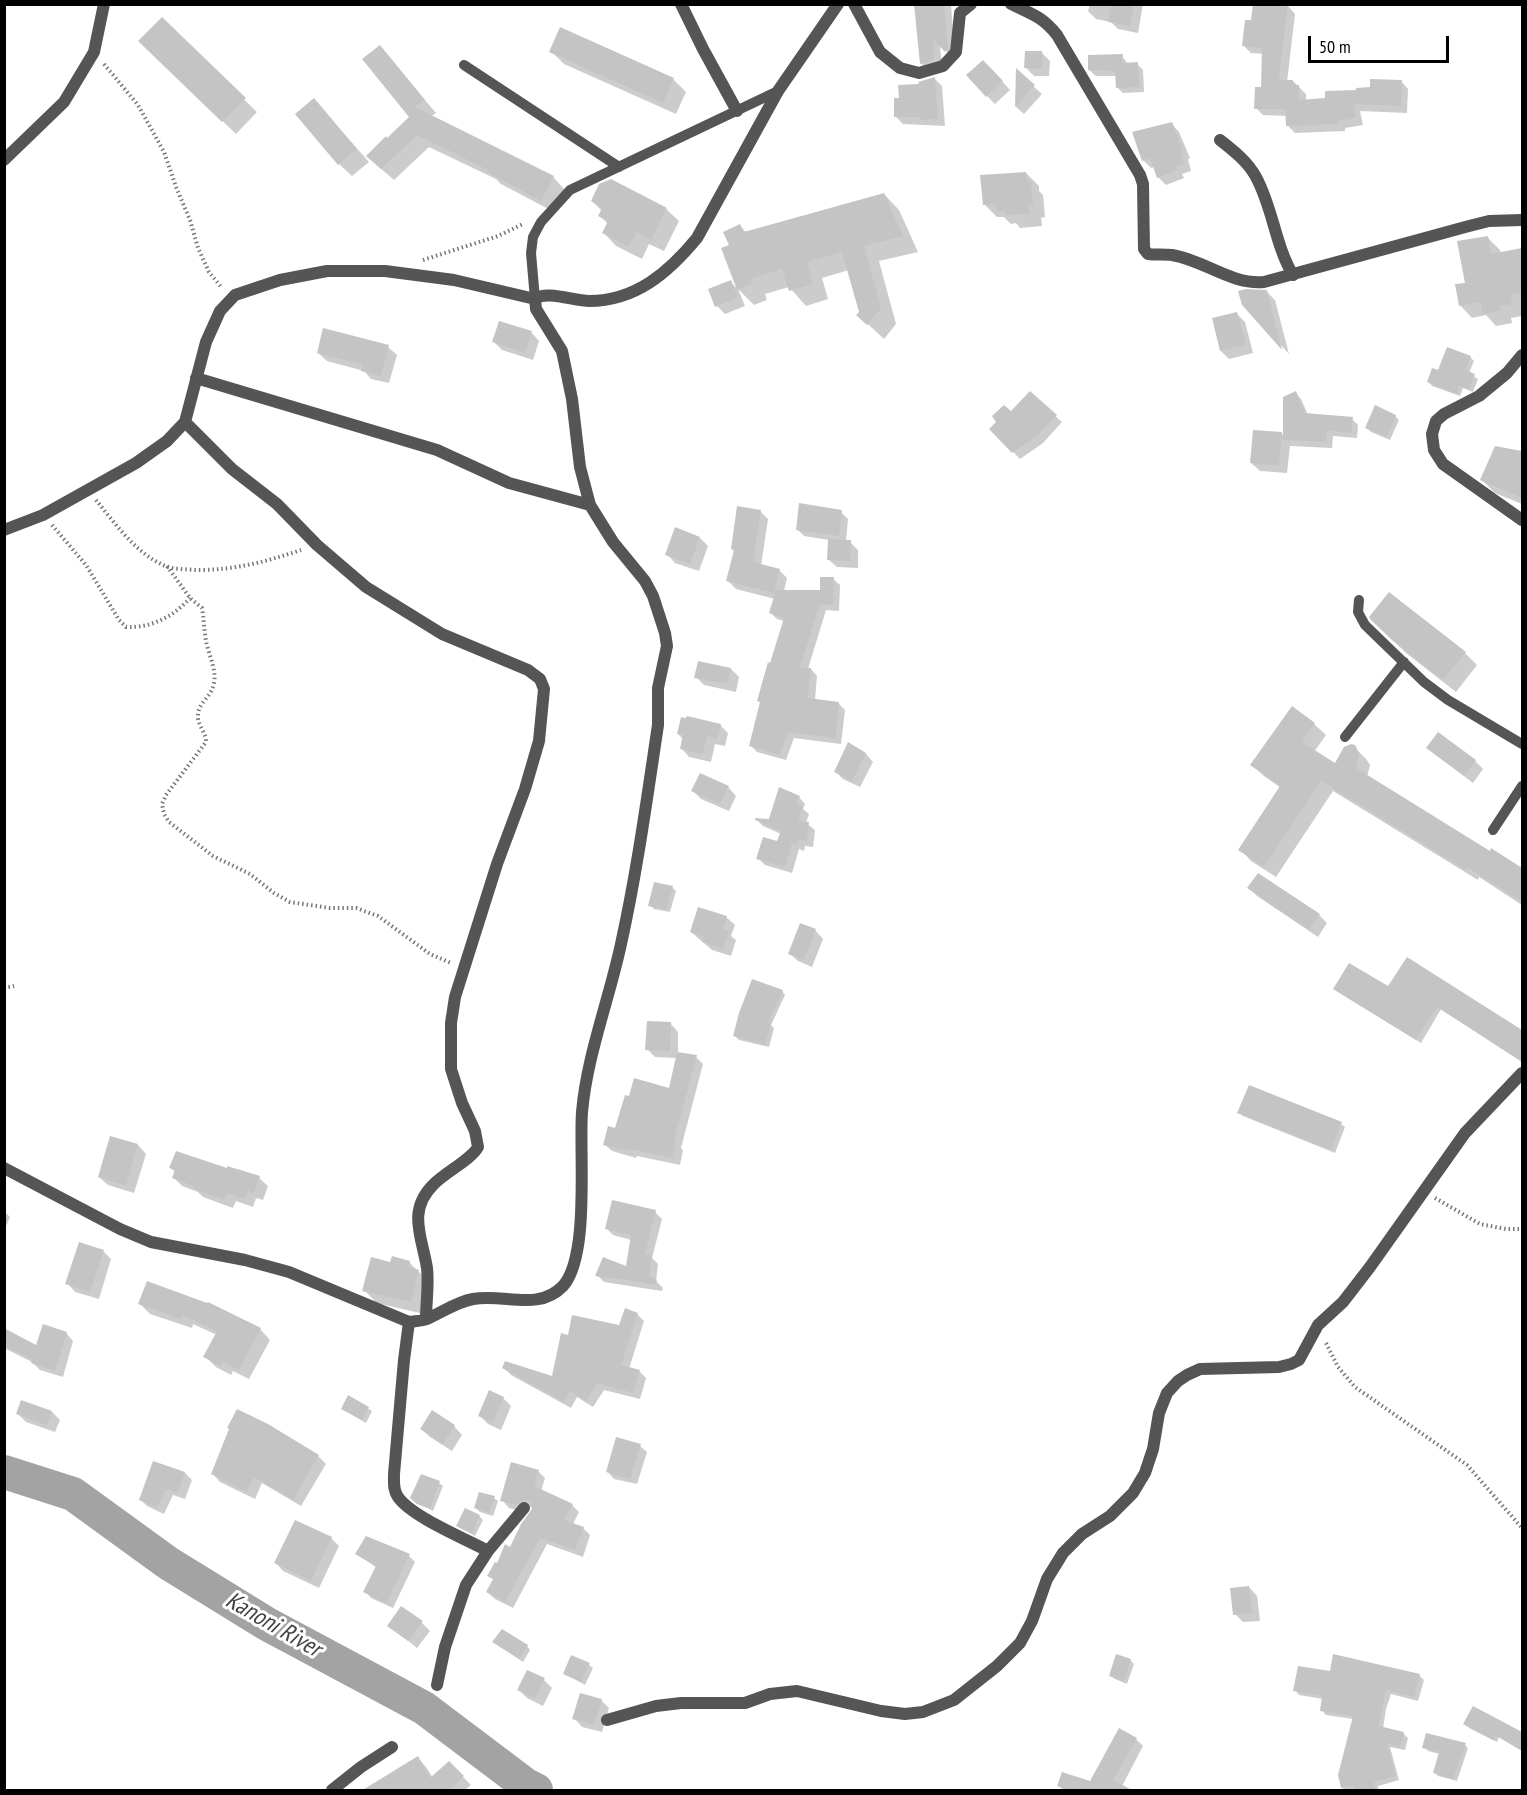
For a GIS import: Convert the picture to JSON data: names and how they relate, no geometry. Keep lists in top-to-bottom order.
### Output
{
  "water": ["Kanoni River"],
  "scale_bar": "50 m"
}
